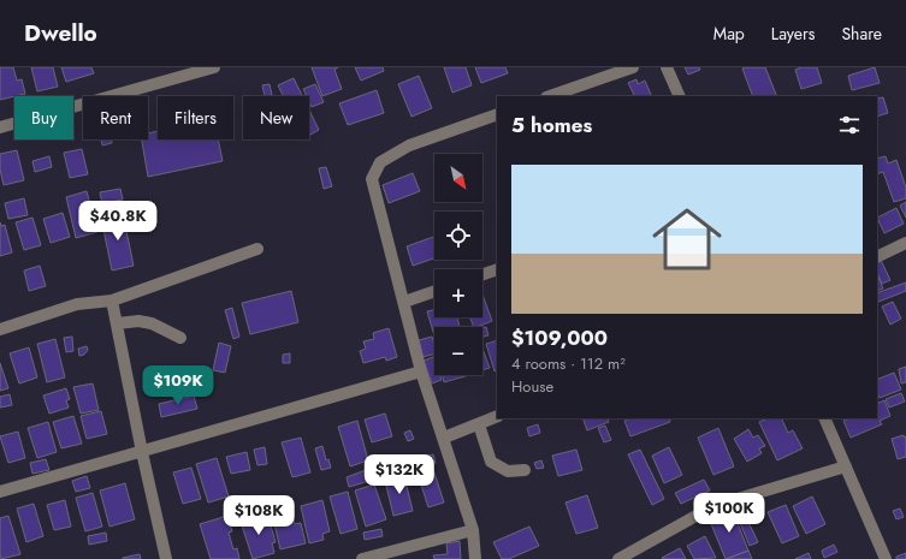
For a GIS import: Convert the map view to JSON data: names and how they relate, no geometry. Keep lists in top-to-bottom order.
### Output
{
  "north": "bottom right",
  "page": {
    "header": "Dwello",
    "nav": ["Map", "Layers", "Share"],
    "chip": [
      "Buy",
      "Rent",
      "Filters",
      "New"
    ],
    "heading": "5 homes",
    "map_buttons": ["+", "−"],
    "list": [
      {
        "name": "$109,000",
        "note": "4 rooms · 112 m² · House"
      }
    ],
    "price": [
      "$40.8K",
      "$109K",
      "$132K",
      "$100K",
      "$108K"
    ]
  }
}
